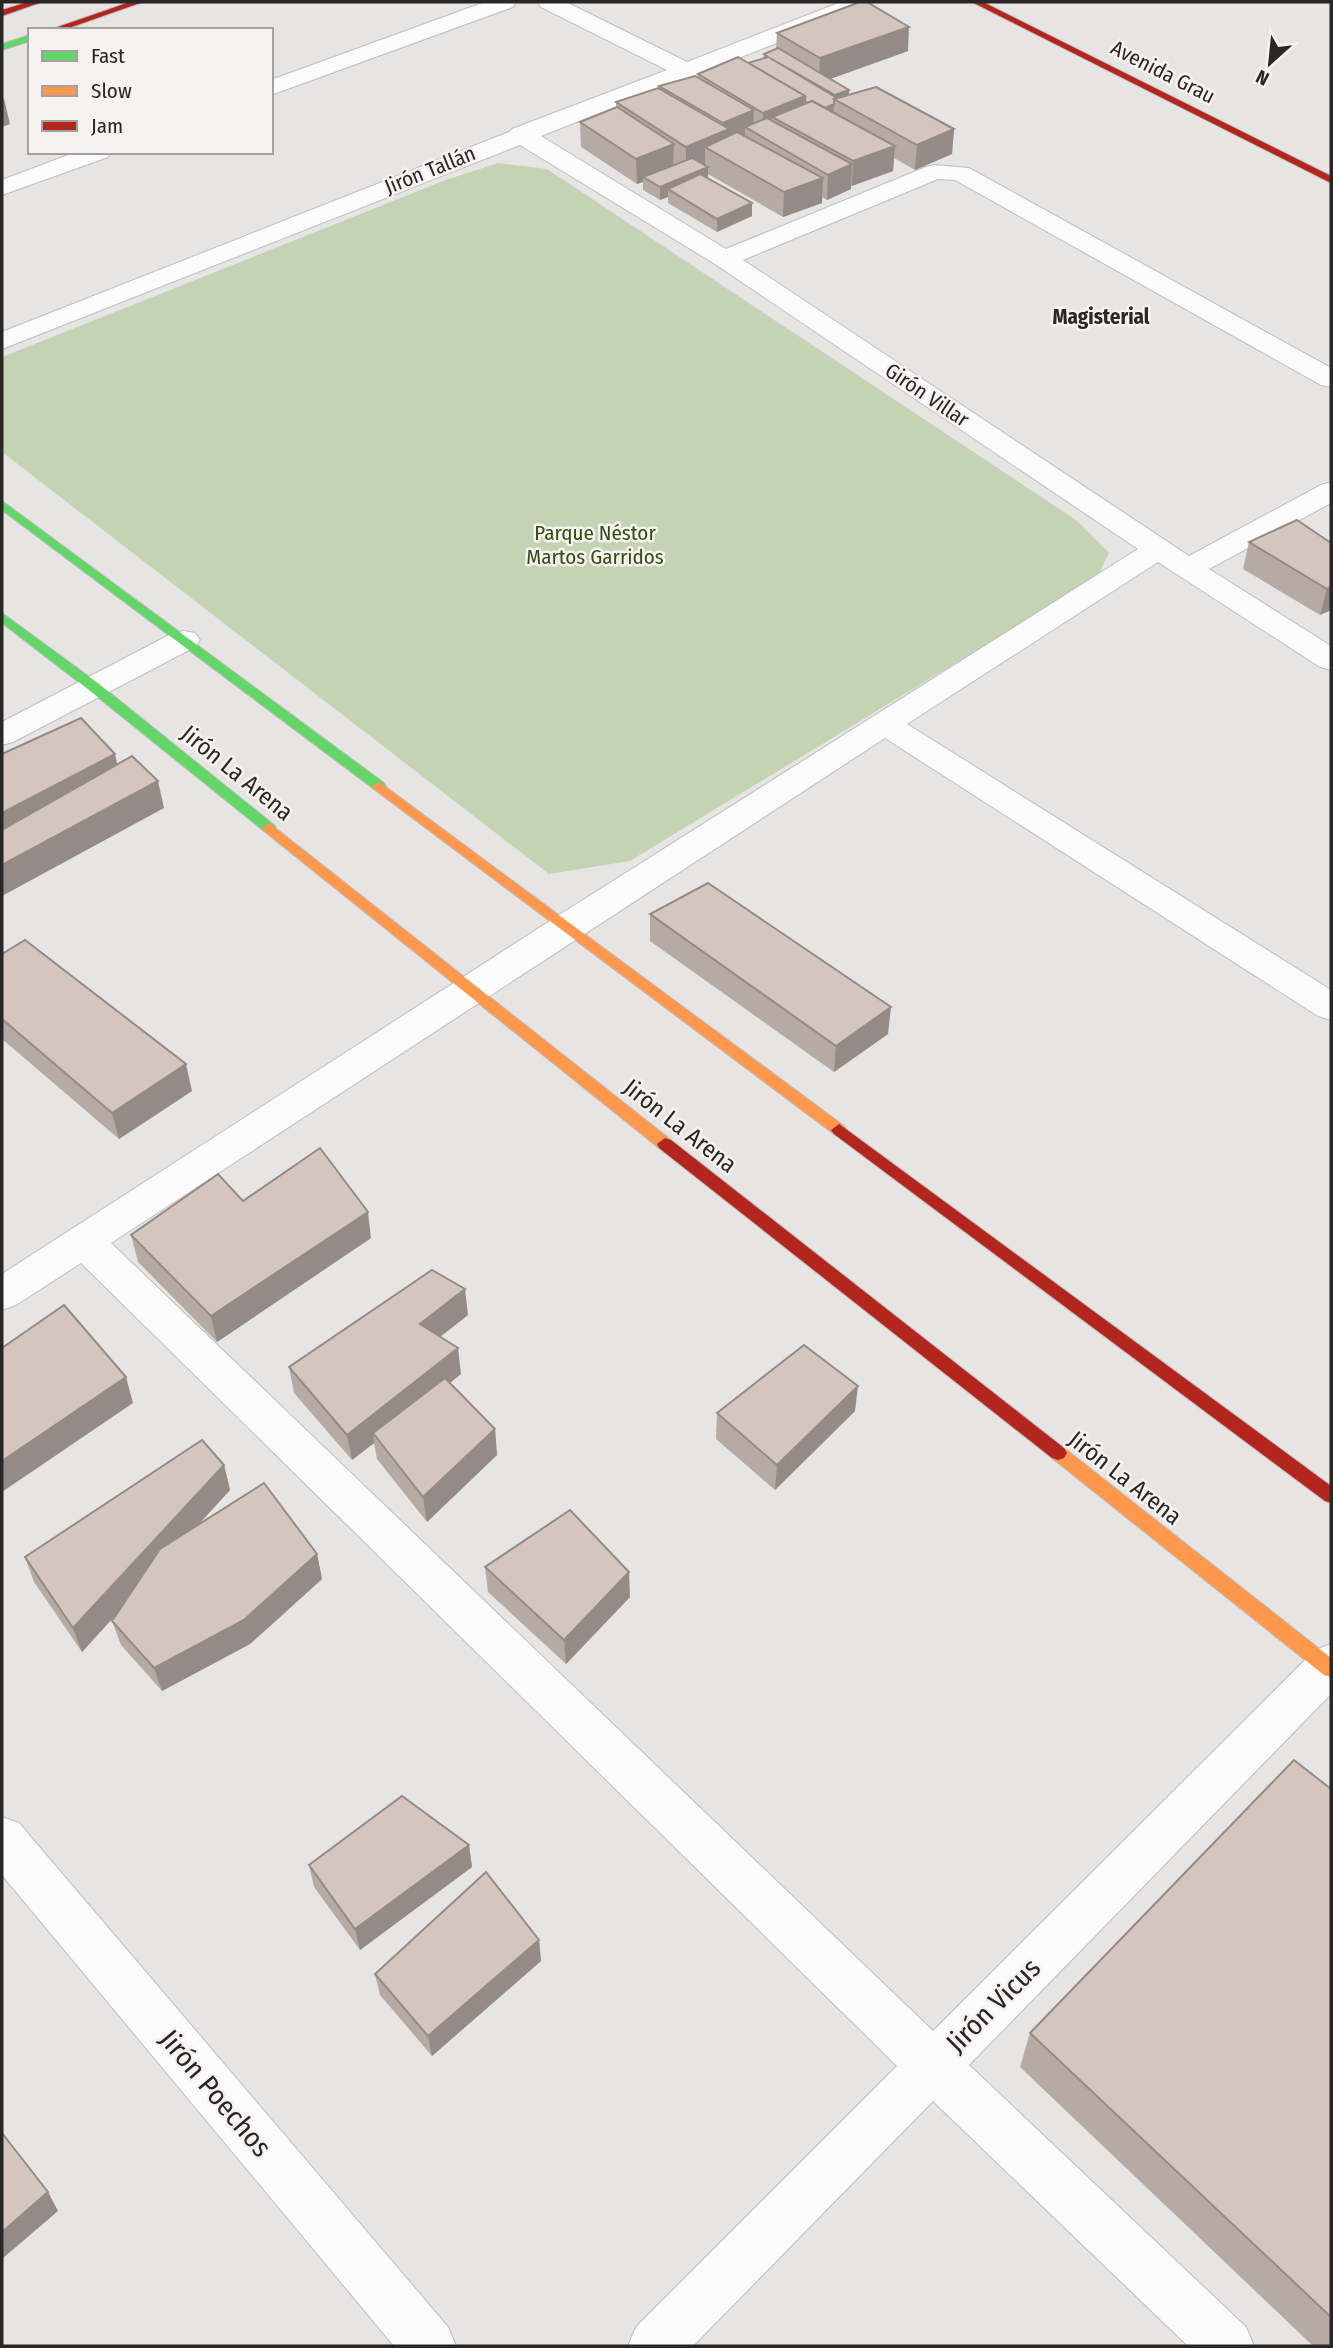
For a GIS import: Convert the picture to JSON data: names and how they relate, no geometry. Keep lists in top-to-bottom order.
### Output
{
  "streets": {
    "street": [
      "Avenida Grau",
      "Jirón Tallán",
      "Girón Villar",
      "Jirón La Arena",
      "Jirón Vicus",
      "Jirón Poechos"
    ]
  },
  "crossings": [
    ["Jirón Tallán", "Girón Villar"],
    ["Jirón La Arena", "Jirón Vicus"]
  ],
  "districts": ["Magisterial"],
  "parks": ["Parque Néstor Martos Garridos"],
  "legend": ["Fast", "Slow", "Jam"],
  "north": "bottom left"
}
